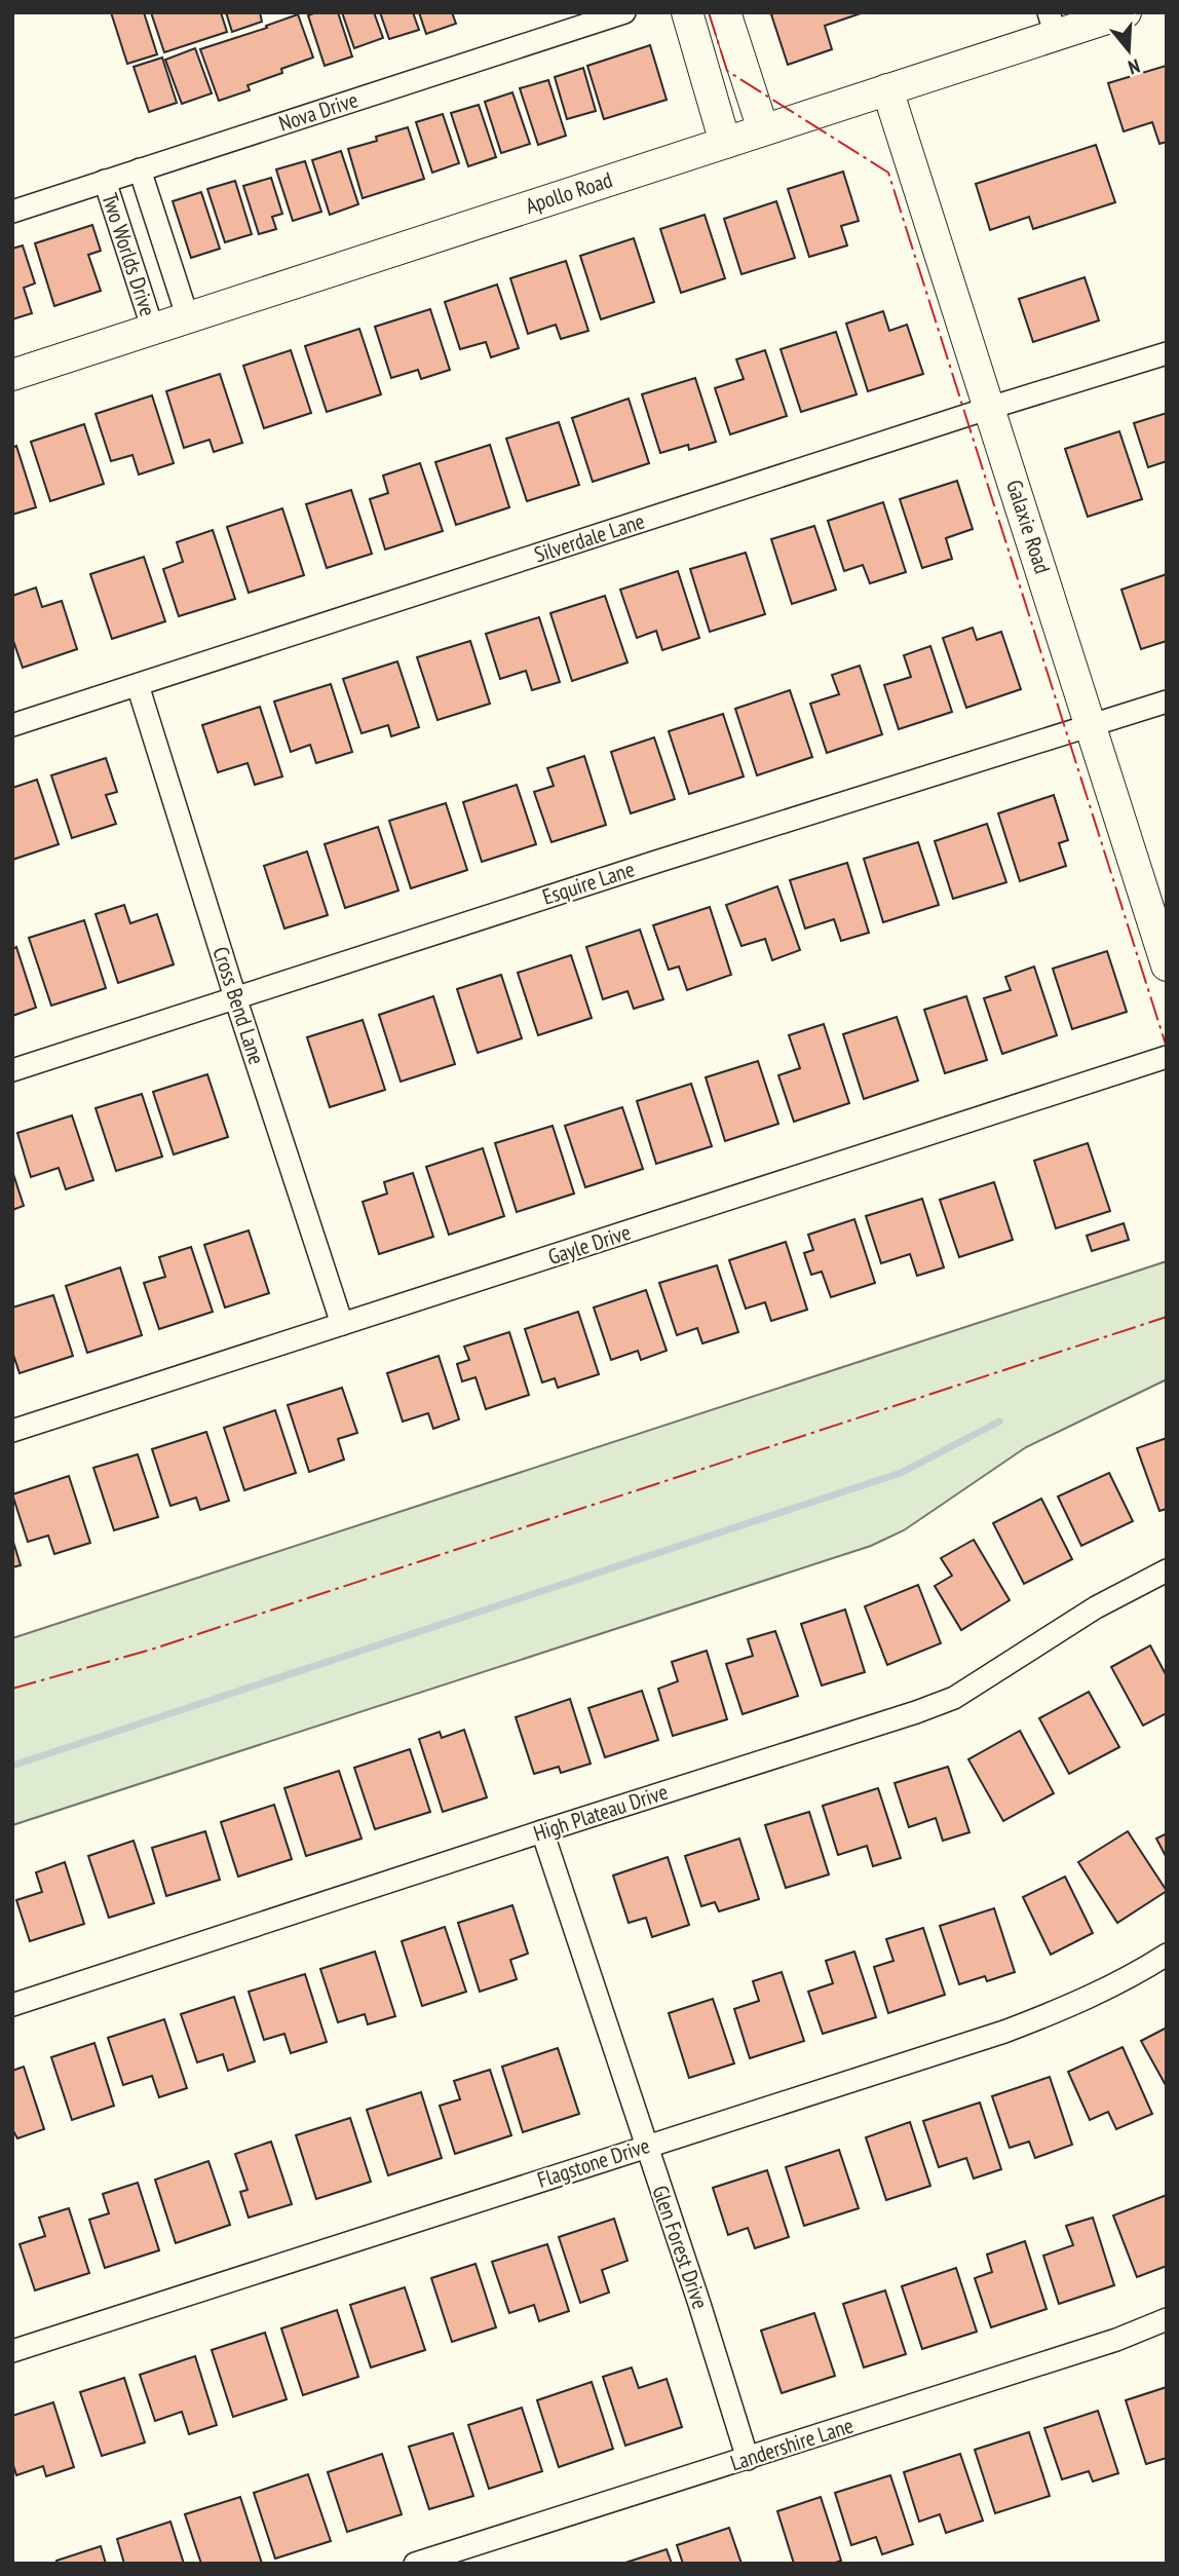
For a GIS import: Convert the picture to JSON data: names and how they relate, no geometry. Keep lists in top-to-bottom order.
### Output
{
  "streets": {
    "street": [
      "Nova Drive",
      "Apollo Road",
      "Two Worlds Drive",
      "Galaxie Road",
      "Silverdale Lane",
      "Esquire Lane",
      "Cross Bend Lane",
      "Gayle Drive",
      "High Plateau Drive",
      "Flagstone Drive",
      "Glen Forest Drive",
      "Landershire Lane"
    ]
  },
  "crossings": [
    ["Nova Drive", "Two Worlds Drive"],
    ["Apollo Road", "Two Worlds Drive"],
    ["Apollo Road", "Galaxie Road"],
    ["Galaxie Road", "Silverdale Lane"],
    ["Galaxie Road", "Esquire Lane"],
    ["Silverdale Lane", "Cross Bend Lane"],
    ["Esquire Lane", "Cross Bend Lane"],
    ["Cross Bend Lane", "Gayle Drive"],
    ["High Plateau Drive", "Glen Forest Drive"],
    ["Flagstone Drive", "Glen Forest Drive"],
    ["Glen Forest Drive", "Landershire Lane"]
  ],
  "north": "bottom"
}
